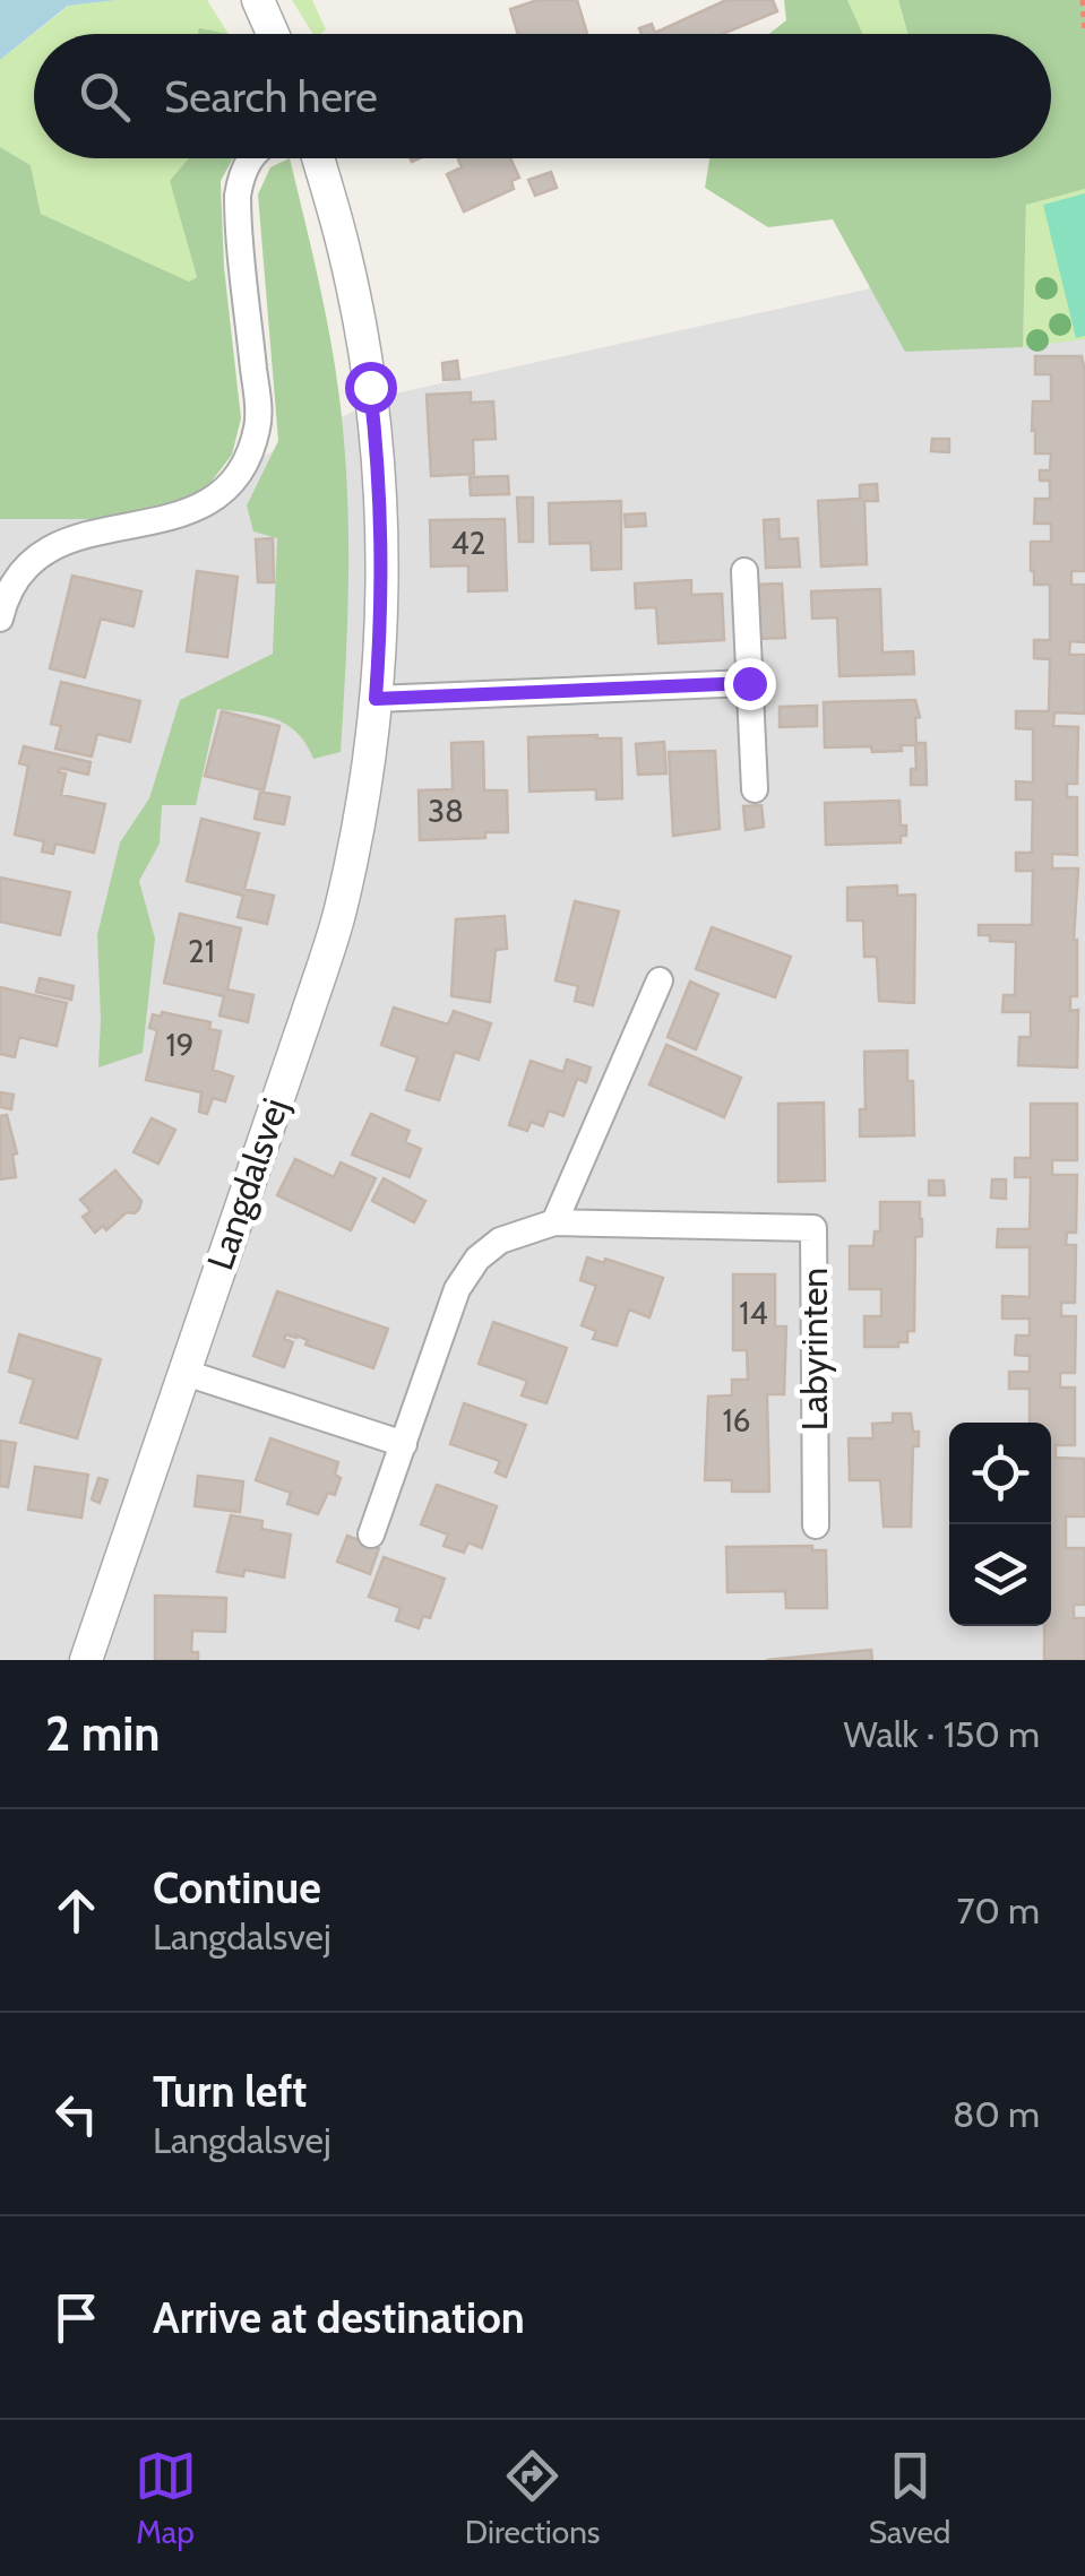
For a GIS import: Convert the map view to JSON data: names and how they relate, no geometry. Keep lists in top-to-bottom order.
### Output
{
  "streets": {
    "street": ["Langdalsvej", "Labyrinten"]
  },
  "house_numbers": [
    "42",
    "38",
    "21",
    "19",
    "14",
    "16"
  ],
  "page": {
    "search": "Search here",
    "heading": ["2 min", "Walk · 150 m"],
    "list": [
      ["Continue", "Langdalsvej", "70 m"],
      ["Turn left", "Langdalsvej", "80 m"],
      "Arrive at destination"
    ],
    "nav": ["Map", "Directions", "Saved"]
  }
}
